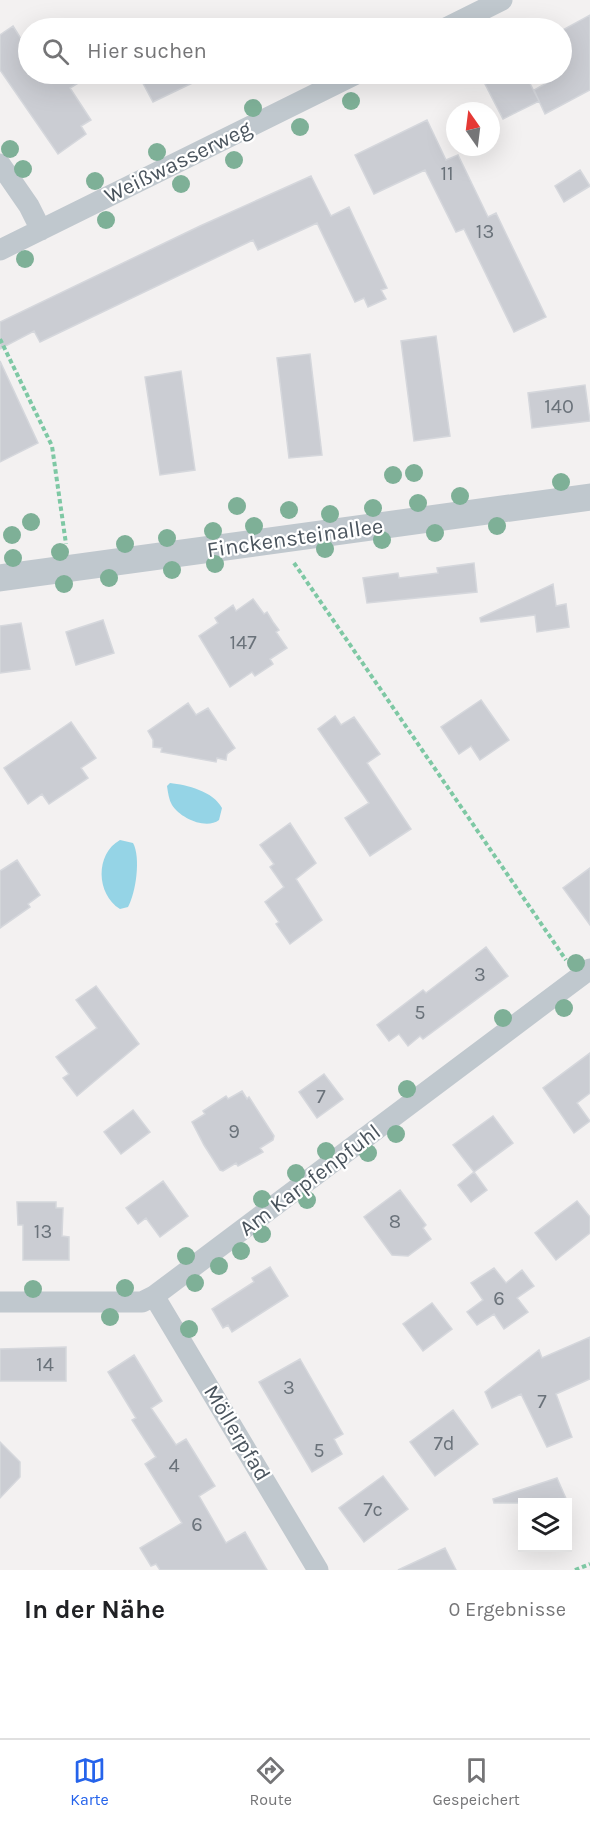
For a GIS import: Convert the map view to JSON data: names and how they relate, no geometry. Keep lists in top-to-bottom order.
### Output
{
  "streets": {
    "street": [
      "Weißwasserweg",
      "Finckensteinallee",
      "Am Karpfenpfuhl",
      "Möllerpfad"
    ]
  },
  "crossings": [
    ["Am Karpfenpfuhl", "Möllerpfad"]
  ],
  "house_numbers": [
    "11",
    "13",
    "140",
    "147",
    "3",
    "5",
    "7",
    "9",
    "8",
    "13",
    "6",
    "14",
    "3",
    "7",
    "7d",
    "5",
    "4",
    "7c",
    "6"
  ],
  "north": "top",
  "page": {
    "search": "Hier suchen",
    "heading": ["In der Nähe", "0 Ergebnisse"],
    "nav": ["Karte", "Route", "Gespeichert"]
  }
}
